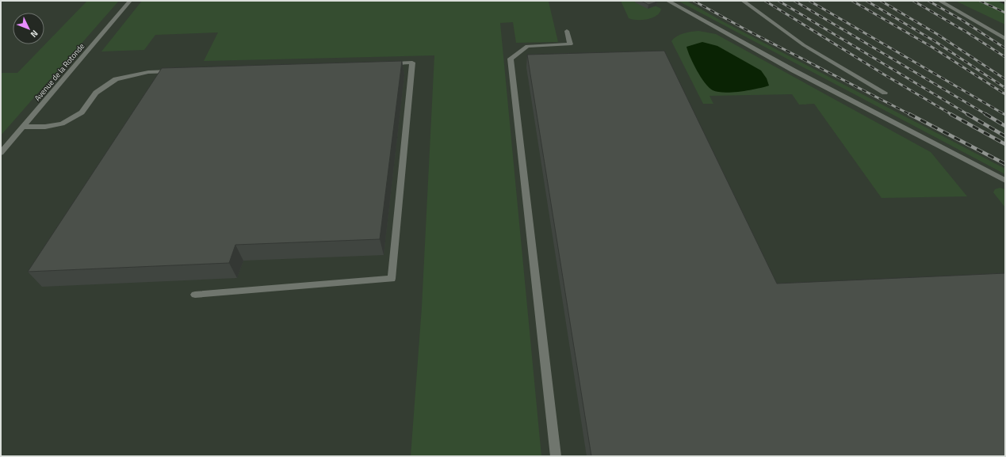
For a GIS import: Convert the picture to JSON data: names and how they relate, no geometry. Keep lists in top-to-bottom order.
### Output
{
  "streets": {
    "street": ["Avenue de la Rotonde"]
  },
  "north": "bottom right"
}
